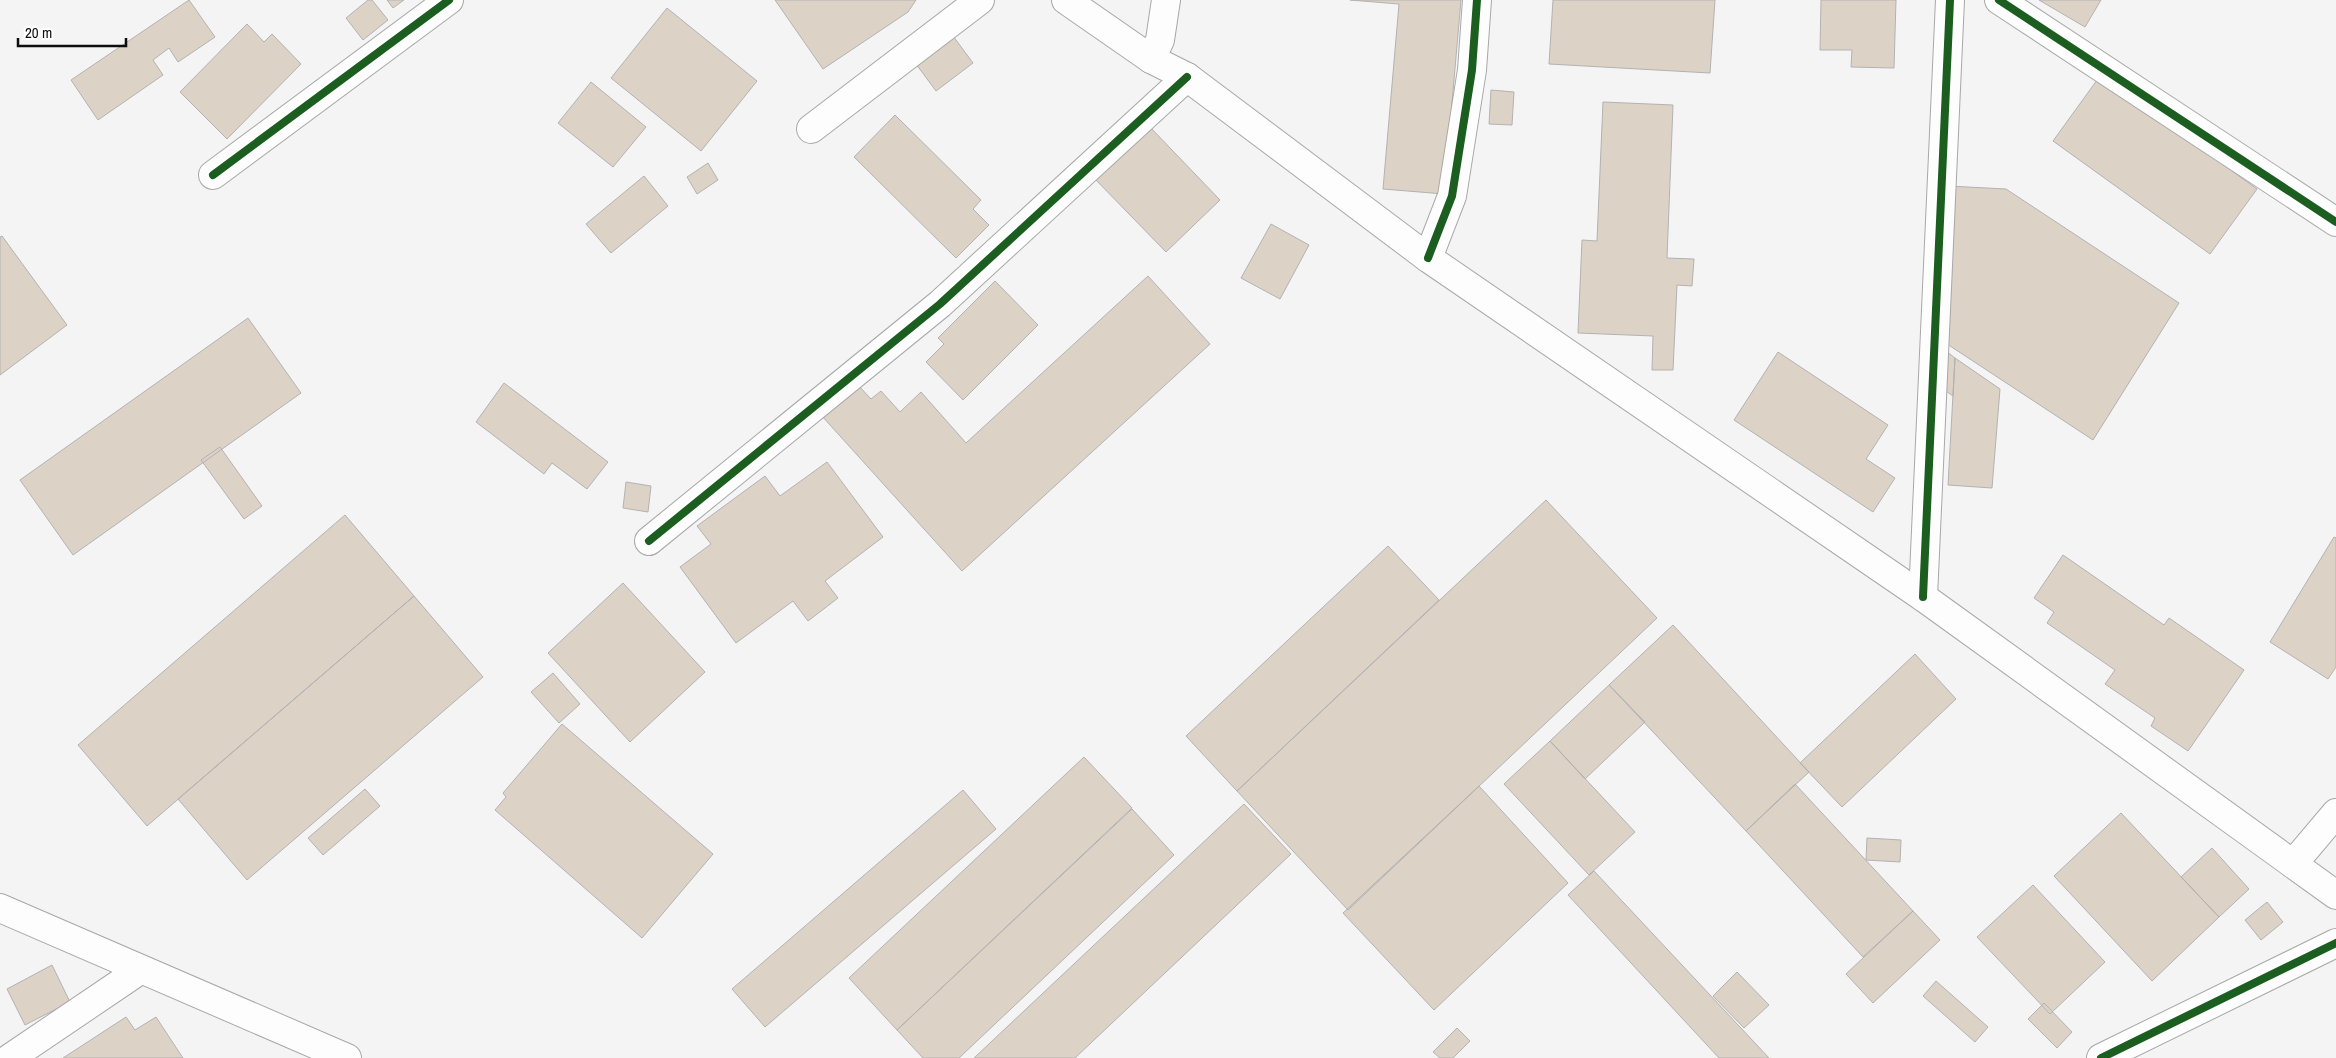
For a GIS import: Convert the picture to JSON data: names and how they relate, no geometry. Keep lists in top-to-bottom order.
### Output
{
  "scale_bar": "20 m"
}
